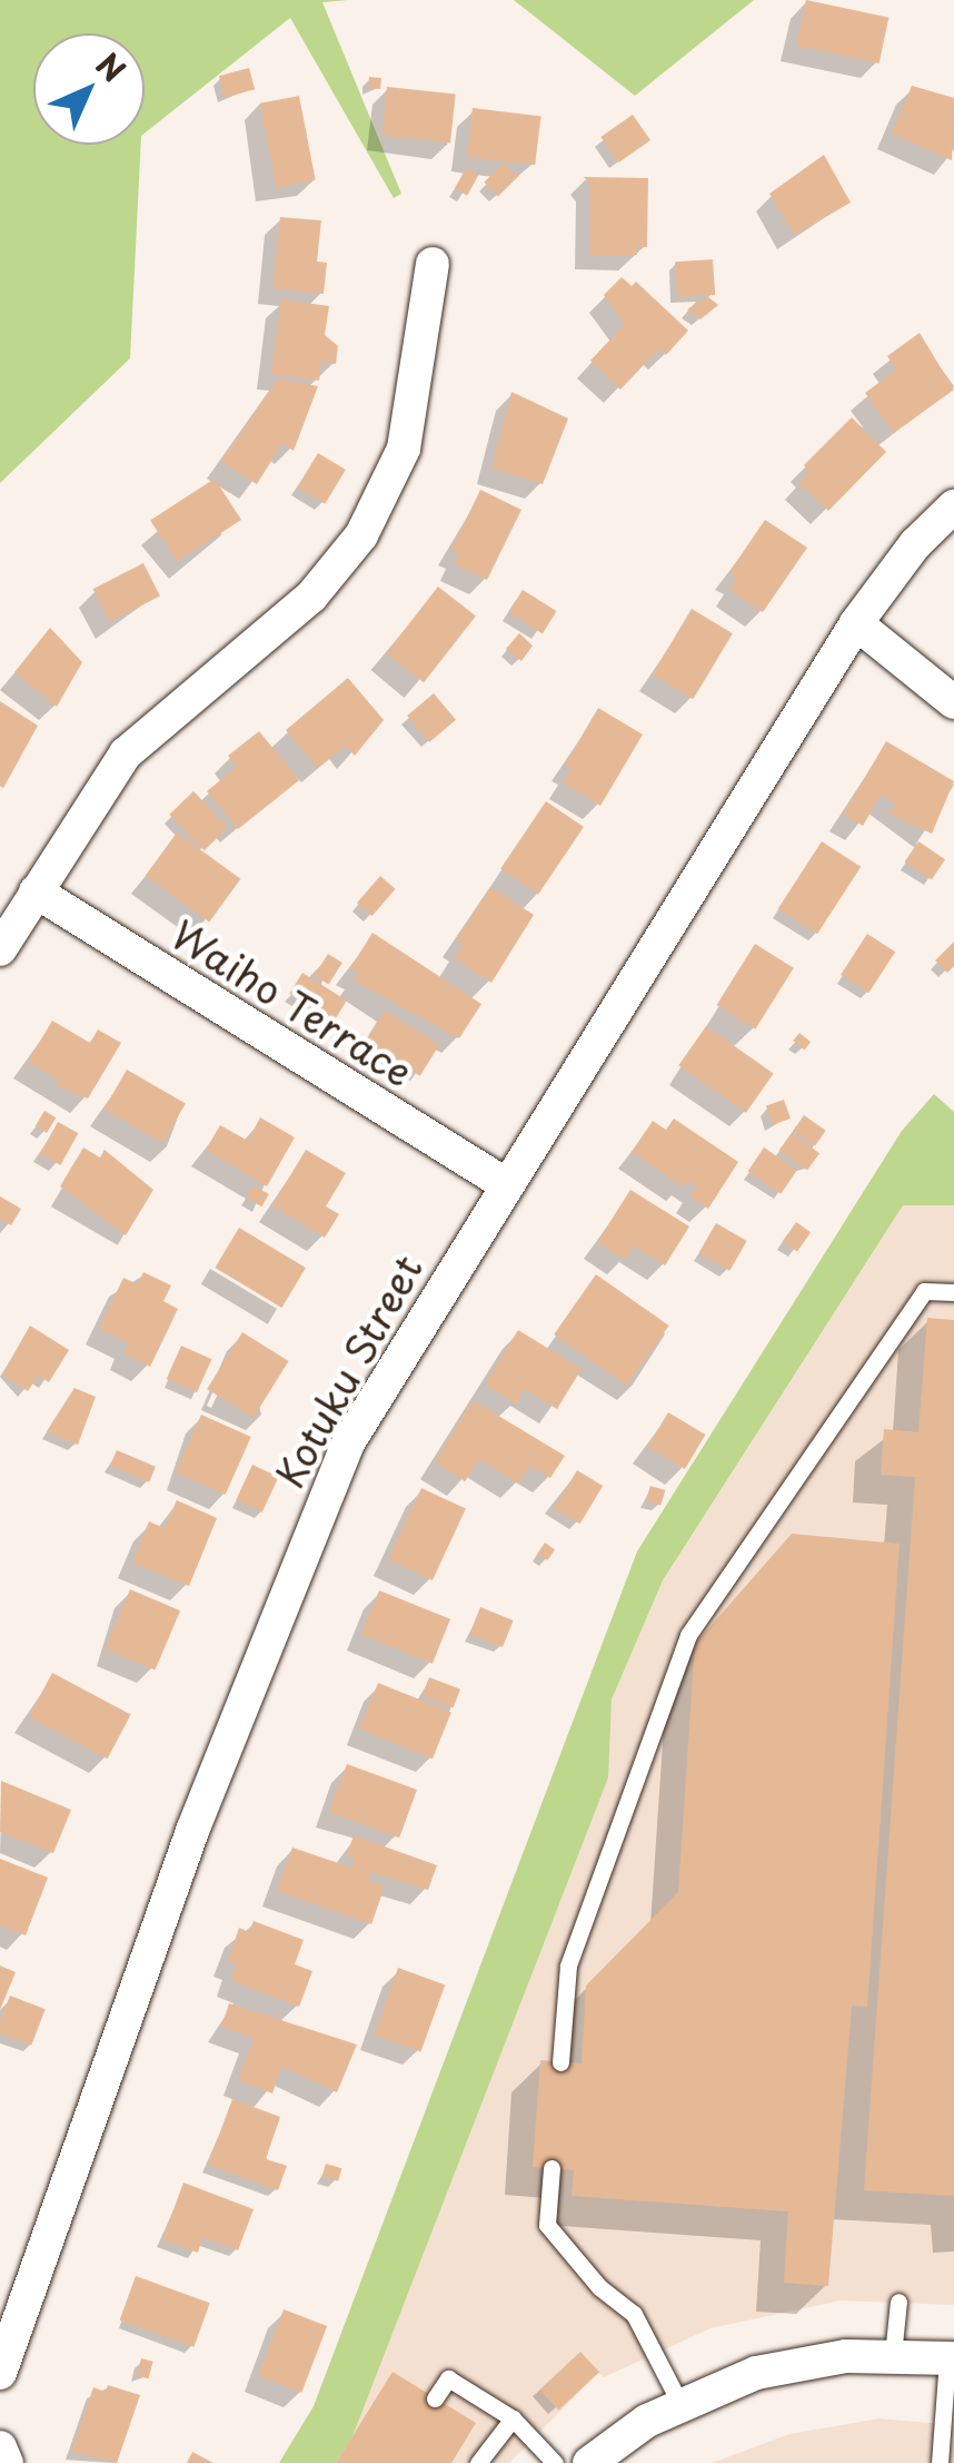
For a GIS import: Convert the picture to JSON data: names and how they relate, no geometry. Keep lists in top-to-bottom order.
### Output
{
  "streets": {
    "street": ["Waiho Terrace", "Kotuku Street"]
  },
  "crossings": [
    ["Waiho Terrace", "Kotuku Street"]
  ],
  "north": "top right"
}
